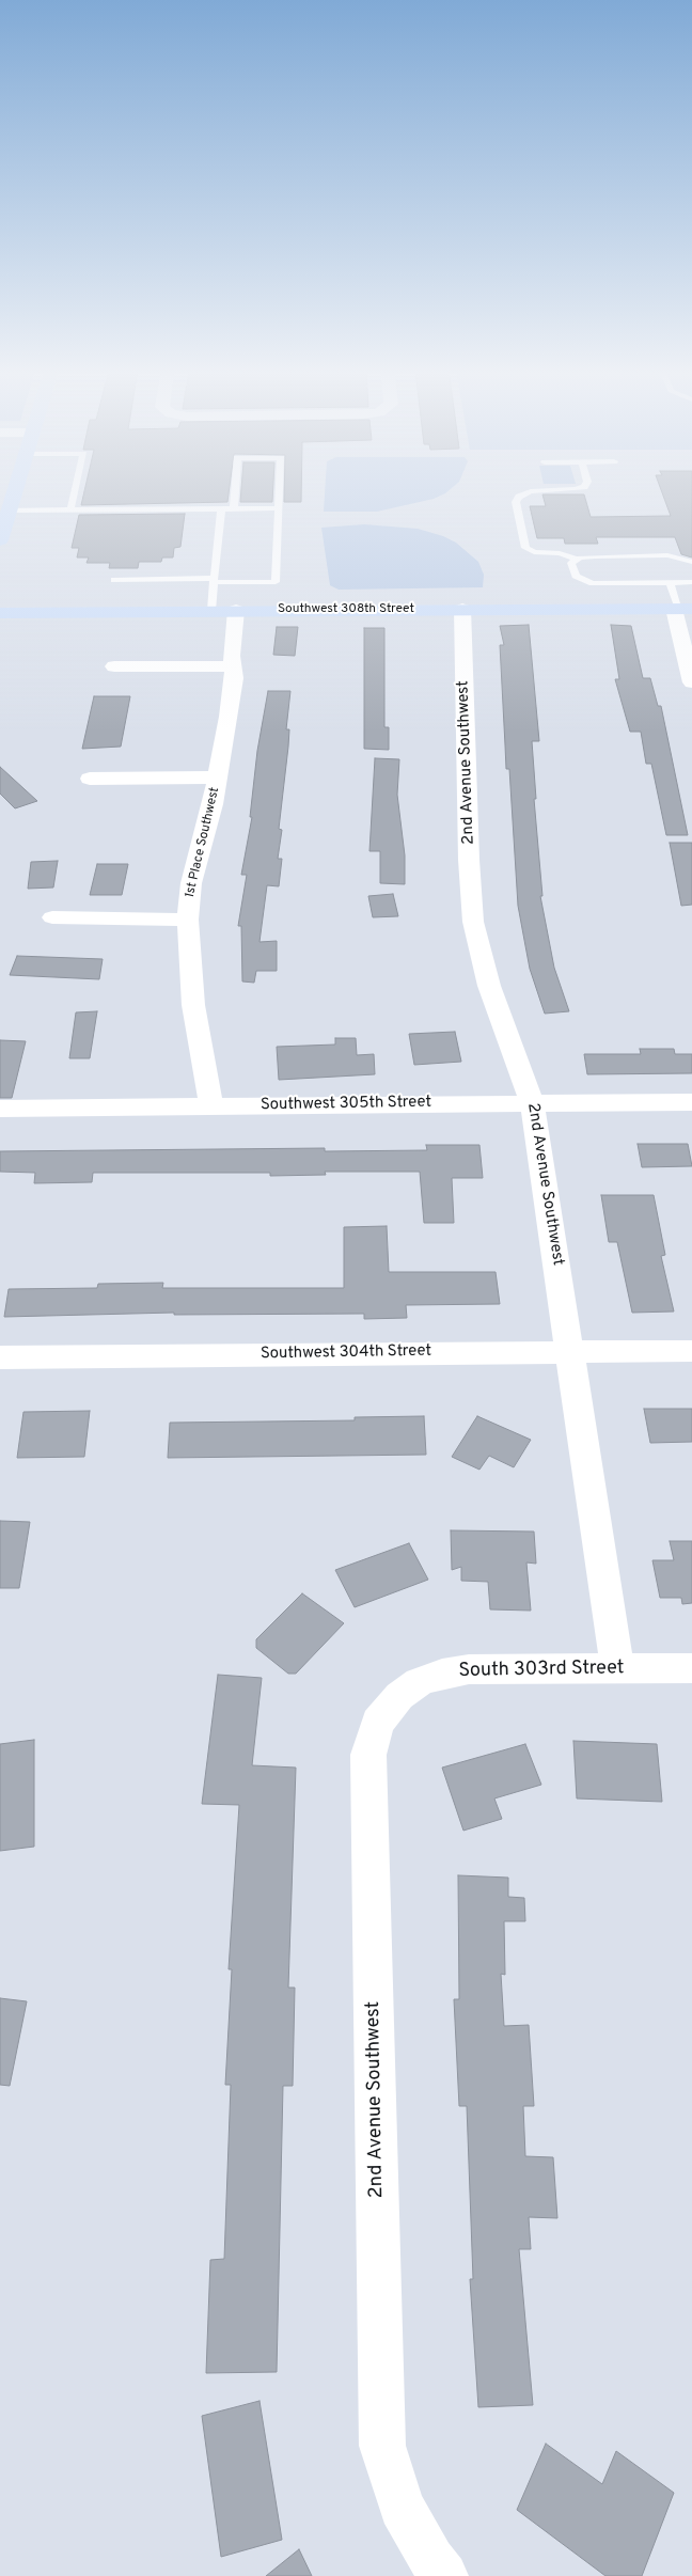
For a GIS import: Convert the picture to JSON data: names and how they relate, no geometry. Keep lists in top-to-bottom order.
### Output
{
  "streets": {
    "street": [
      "Southwest 308th Street",
      "2nd Avenue Southwest",
      "1st Place Southwest",
      "Southwest 305th Street",
      "Southwest 304th Street",
      "South 303rd Street"
    ]
  },
  "crossings": [
    ["Southwest 308th Street", "2nd Avenue Southwest"],
    ["Southwest 308th Street", "1st Place Southwest"],
    ["2nd Avenue Southwest", "Southwest 305th Street"],
    ["2nd Avenue Southwest", "Southwest 304th Street"],
    ["2nd Avenue Southwest", "South 303rd Street"],
    ["1st Place Southwest", "Southwest 305th Street"]
  ]
}
